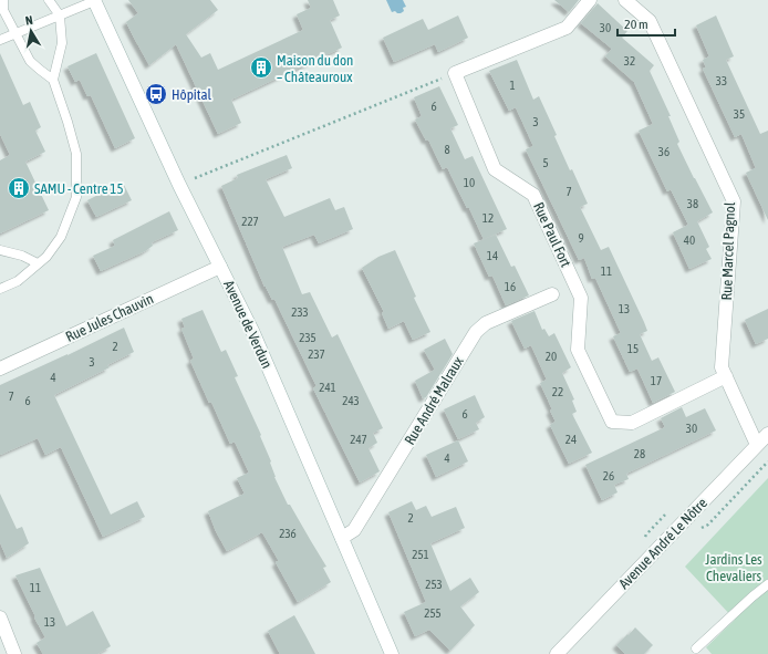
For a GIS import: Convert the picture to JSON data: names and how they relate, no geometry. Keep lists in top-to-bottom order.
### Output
{
  "streets": {
    "street": [
      "Rue Paul Fort",
      "Rue Marcel Pagnol",
      "Rue Jules Chauvin",
      "Avenue de Verdun",
      "Rue André Malraux",
      "Avenue André Le Nôtre"
    ]
  },
  "crossings": [
    ["Rue Paul Fort", "Rue Marcel Pagnol"],
    ["Rue Marcel Pagnol", "Avenue André Le Nôtre"],
    ["Rue Jules Chauvin", "Avenue de Verdun"],
    ["Avenue de Verdun", "Rue André Malraux"]
  ],
  "parks": ["Jardins Les Chevaliers"],
  "places": {
    "building": ["Maison du don – Châteauroux", "SAMU - Centre 15"],
    "bus stop": ["Hôpital"]
  },
  "house_numbers": [
    "30",
    "32",
    "33",
    "1",
    "6",
    "35",
    "3",
    "8",
    "36",
    "5",
    "10",
    "7",
    "38",
    "12",
    "227",
    "9",
    "40",
    "14",
    "11",
    "16",
    "13",
    "233",
    "235",
    "2",
    "15",
    "237",
    "20",
    "3",
    "4",
    "17",
    "241",
    "22",
    "7",
    "6",
    "243",
    "6",
    "30",
    "247",
    "24",
    "28",
    "4",
    "26",
    "2",
    "236",
    "251",
    "253",
    "11",
    "255",
    "13"
  ],
  "scale_bar": "20 m",
  "north": "top"
}
